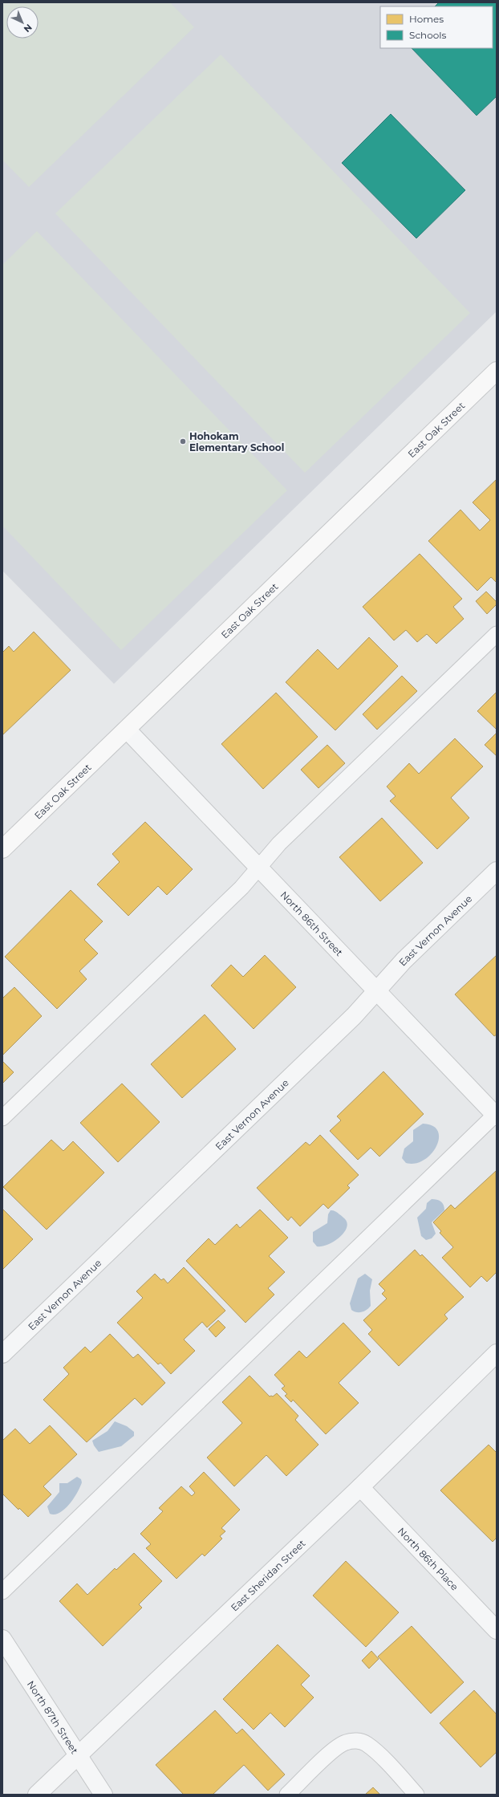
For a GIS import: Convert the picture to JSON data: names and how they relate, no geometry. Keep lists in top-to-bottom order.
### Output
{
  "streets": {
    "street": [
      "East Oak Street",
      "North 86th Street",
      "East Vernon Avenue",
      "North 86th Place",
      "East Sheridan Street",
      "North 87th Street"
    ]
  },
  "crossings": [
    ["East Oak Street", "North 86th Street"],
    ["North 86th Street", "East Vernon Avenue"],
    ["North 86th Place", "East Sheridan Street"],
    ["East Sheridan Street", "North 87th Street"]
  ],
  "places": ["Hohokam Elementary School"],
  "legend": ["Homes", "Schools"],
  "north": "bottom right"
}
